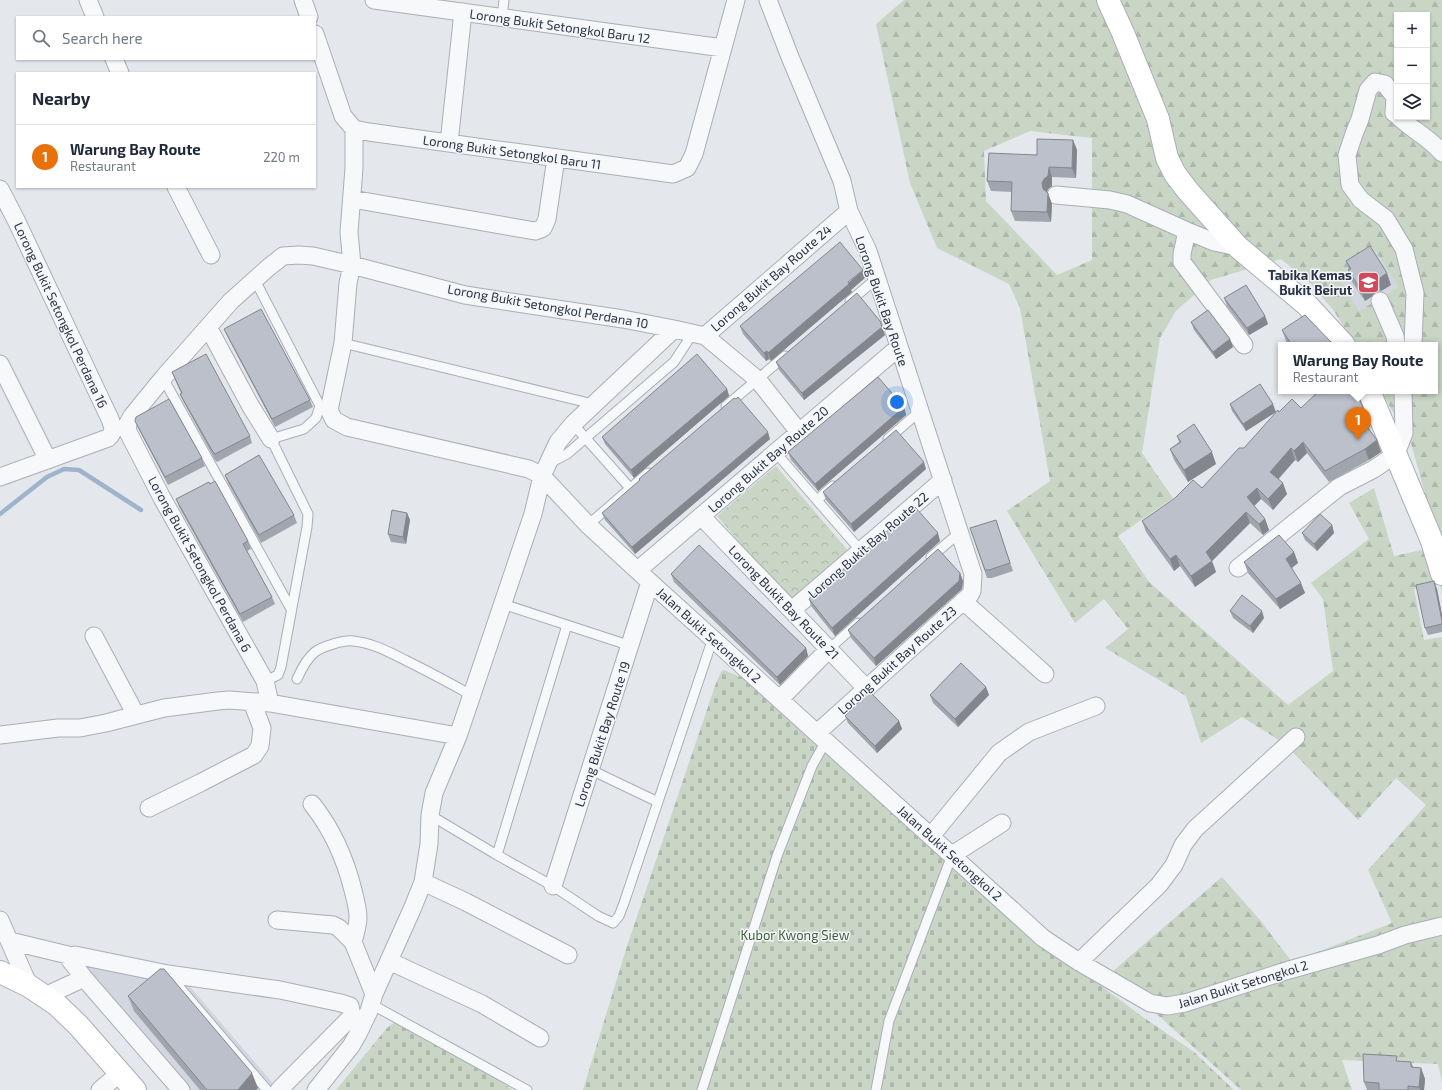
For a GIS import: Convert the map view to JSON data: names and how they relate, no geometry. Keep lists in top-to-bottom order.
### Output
{
  "streets": {
    "street": [
      "Lorong Bukit Setongkol Baru 12",
      "Lorong Bukit Setongkol Baru 11",
      "Lorong Bukit Bay Route 24",
      "Lorong Bukit Bay Route",
      "Lorong Bukit Setongkol Perdana 10",
      "Lorong Bukit Setongkol Perdana 16",
      "Lorong Bukit Bay Route 20",
      "Lorong Bukit Bay Route 22",
      "Lorong Bukit Setongkol Perdana 6",
      "Lorong Bukit Bay Route 21",
      "Jalan Bukit Setongkol 2",
      "Lorong Bukit Bay Route 23",
      "Lorong Bukit Bay Route 19"
    ]
  },
  "crossings": [
    ["Lorong Bukit Setongkol Baru 12", "Lorong Bukit Setongkol Baru 11"],
    ["Lorong Bukit Bay Route 24", "Lorong Bukit Bay Route"],
    ["Lorong Bukit Bay Route 24", "Lorong Bukit Setongkol Perdana 10"],
    ["Lorong Bukit Bay Route", "Lorong Bukit Bay Route 20"],
    ["Lorong Bukit Bay Route", "Lorong Bukit Bay Route 22"],
    ["Lorong Bukit Bay Route", "Lorong Bukit Bay Route 23"],
    ["Lorong Bukit Setongkol Perdana 10", "Lorong Bukit Setongkol Perdana 6"],
    ["Lorong Bukit Bay Route 20", "Lorong Bukit Bay Route 21"],
    ["Lorong Bukit Bay Route 20", "Jalan Bukit Setongkol 2"],
    ["Lorong Bukit Bay Route 22", "Lorong Bukit Bay Route 21"],
    ["Lorong Bukit Bay Route 21", "Lorong Bukit Bay Route 23"],
    ["Jalan Bukit Setongkol 2", "Lorong Bukit Bay Route 23"],
    ["Jalan Bukit Setongkol 2", "Lorong Bukit Bay Route 19"]
  ],
  "parks": ["Kubor Kwong Siew"],
  "places": {
    "school or university": ["Tabika Kemas Bukit Beirut"]
  },
  "page": {
    "map_buttons": ["+", "−"],
    "search": "Search here",
    "heading": "Nearby",
    "list": [
      {
        "mark": "1",
        "name": "Warung Bay Route",
        "note": "Restaurant",
        "value": "220 m"
      }
    ],
    "popup": ["Warung Bay Route", "Restaurant"],
    "pins": "1"
  }
}
